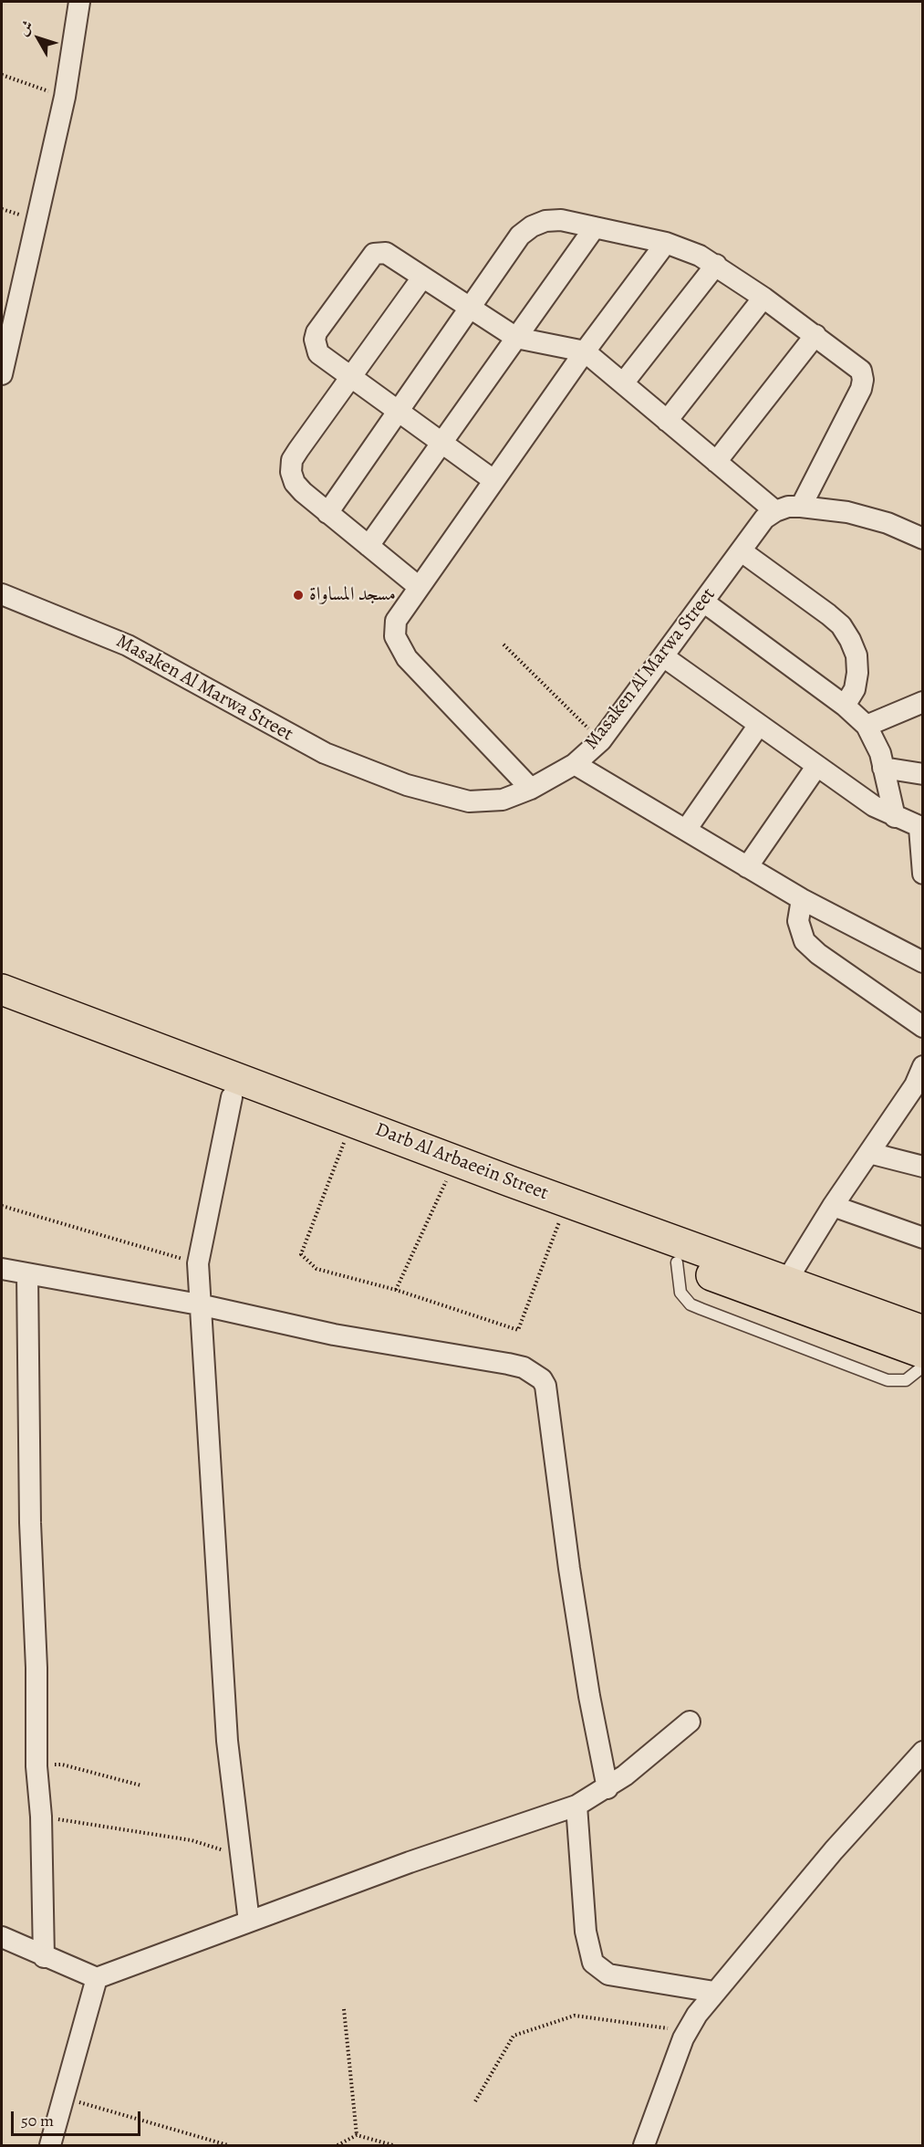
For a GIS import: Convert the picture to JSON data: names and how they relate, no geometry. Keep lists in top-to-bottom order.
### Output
{
  "streets": {
    "highway": ["Darb Al Arbaeein Street"],
    "street": ["Masaken Al Marwa Street"]
  },
  "places": ["مسجد المساواة"],
  "scale_bar": "50 m",
  "north": "top left"
}
